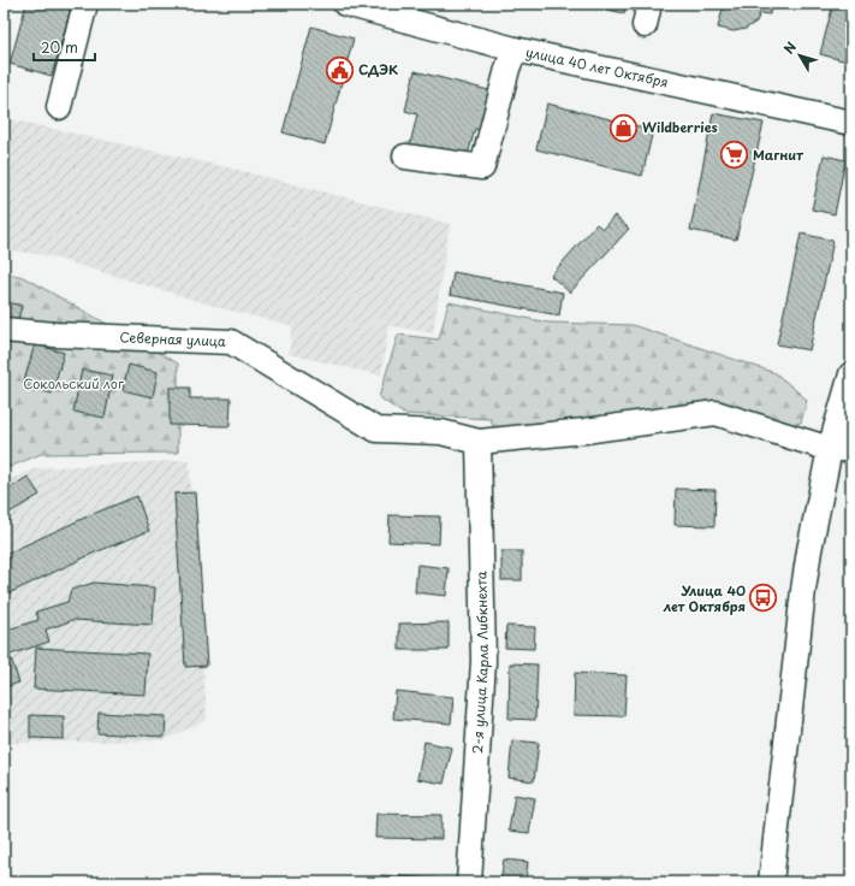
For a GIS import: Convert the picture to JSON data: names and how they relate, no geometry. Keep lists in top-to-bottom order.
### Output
{
  "streets": {
    "street": ["улица 40 лет Октября", "Северная улица", "2-я улица Карла Либкнехта"]
  },
  "crossings": [
    ["Северная улица", "2-я улица Карла Либкнехта"]
  ],
  "parks": ["Сокольский лог"],
  "places": {
    "public building": ["СДЭК"],
    "shop": ["Wildberries"],
    "supermarket": ["Магнит"],
    "bus stop": ["Улица 40 лет Октября"]
  },
  "scale_bar": "20 m",
  "north": "top left"
}
